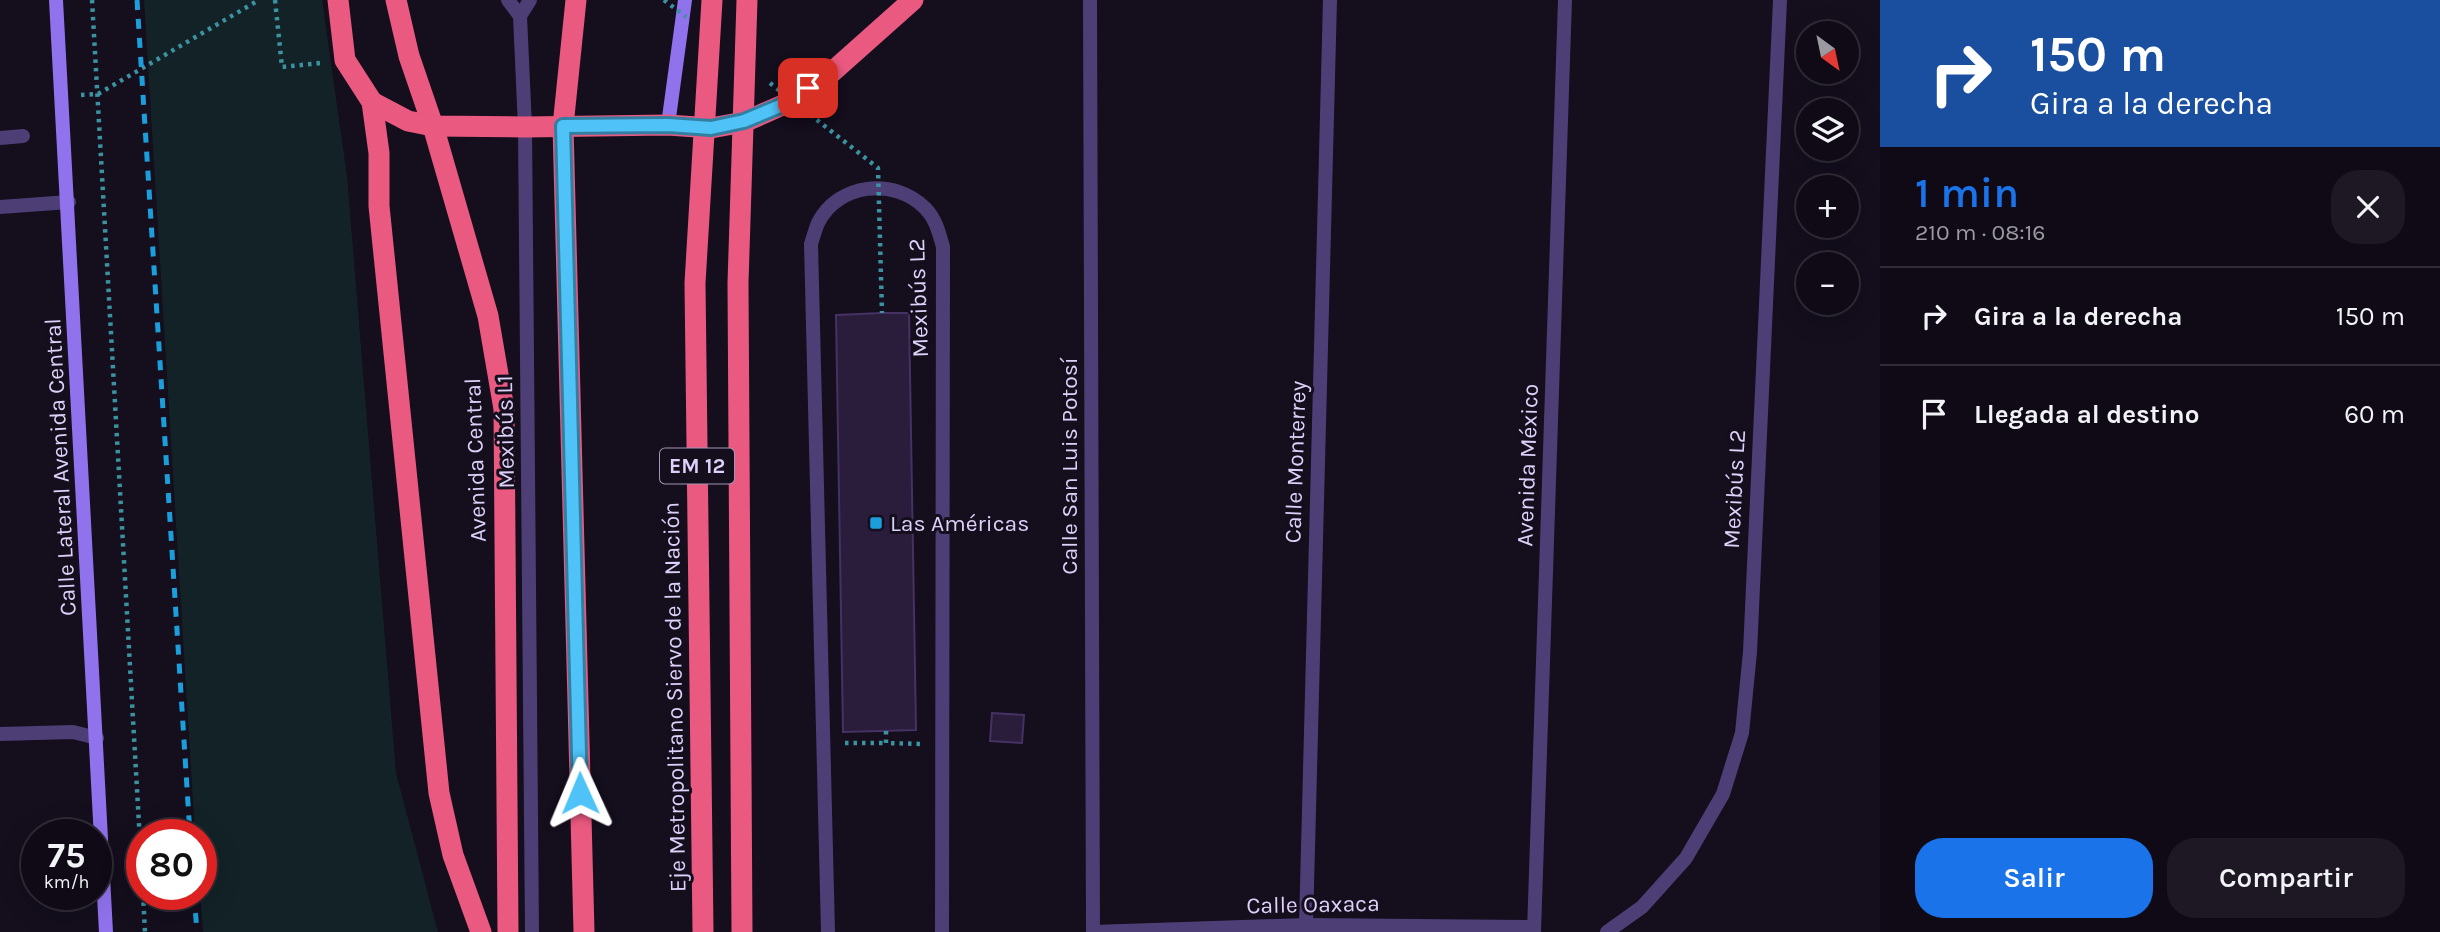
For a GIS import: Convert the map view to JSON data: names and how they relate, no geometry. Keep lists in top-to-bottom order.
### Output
{
  "streets": {
    "highway": ["Avenida Central", "EM 12", "Eje Metropolitano Siervo de la Nación"],
    "main road": ["Calle Lateral Avenida Central"],
    "street": [
      "Mexibús L2",
      "Mexibús L1",
      "Calle Monterrey",
      "Avenida México",
      "Calle San Luis Potosí",
      "Calle Oaxaca"
    ]
  },
  "crossings": [
    ["Calle Monterrey", "Calle Oaxaca"],
    ["Avenida México", "Calle Oaxaca"],
    ["Calle San Luis Potosí", "Calle Oaxaca"]
  ],
  "places": {
    "transit": ["Las Américas"]
  },
  "north": "bottom right",
  "page": {
    "turn": ["150 m", "Gira a la derecha"],
    "map_buttons": ["+", "−"],
    "heading": ["1 min", "210 m · 08:16"],
    "list": [
      {
        "name": "Gira a la derecha",
        "value": "150 m"
      },
      {
        "name": "Llegada al destino",
        "value": "60 m"
      }
    ],
    "speed": "75 km/h",
    "limit": "80",
    "buttons": ["Salir", "Compartir"]
  }
}
